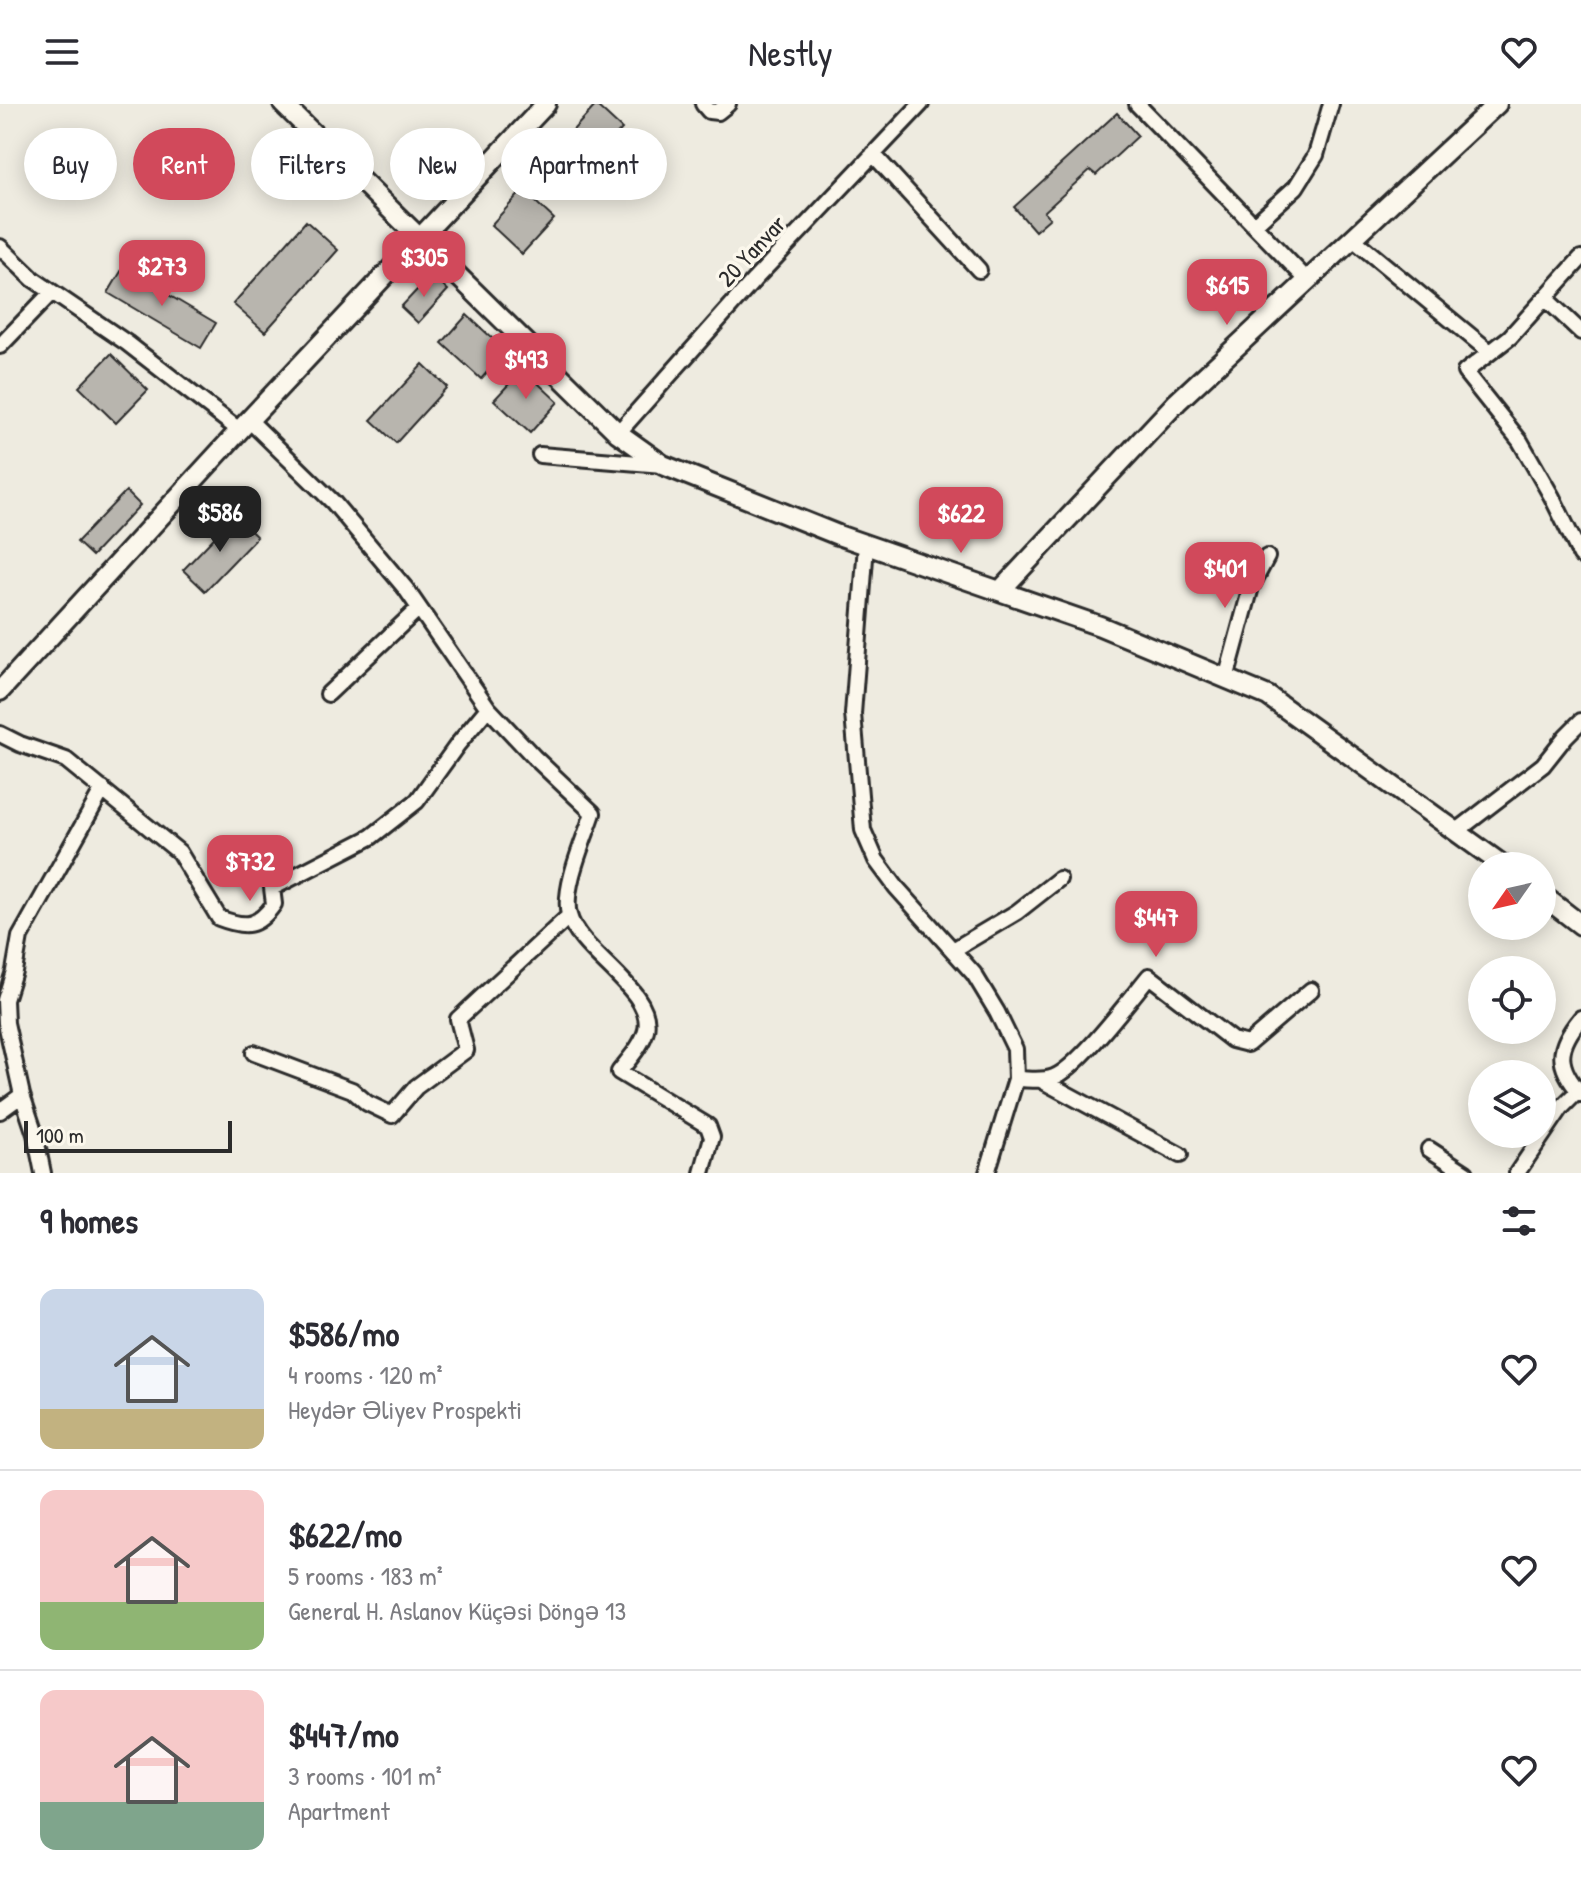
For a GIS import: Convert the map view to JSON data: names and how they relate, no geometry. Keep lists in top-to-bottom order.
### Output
{
  "streets": {
    "street": ["20 Yanvar"]
  },
  "scale_bar": "100 m",
  "north": "bottom left",
  "page": {
    "header": "Nestly",
    "chip": [
      "Buy",
      "Rent",
      "Filters",
      "New",
      "Apartment"
    ],
    "price": [
      "$305",
      "$273",
      "$615",
      "$493",
      "$586",
      "$622",
      "$401",
      "$732",
      "$447"
    ],
    "scale": "100 m",
    "heading": "9 homes",
    "list": [
      {
        "name": "$586/mo",
        "note": "4 rooms · 120 m² · Heydər Əliyev Prospekti"
      },
      {
        "name": "$622/mo",
        "note": "5 rooms · 183 m² · General H. Aslanov Küçəsi Döngə 13"
      },
      {
        "name": "$447/mo",
        "note": "3 rooms · 101 m² · Apartment"
      }
    ]
  }
}
